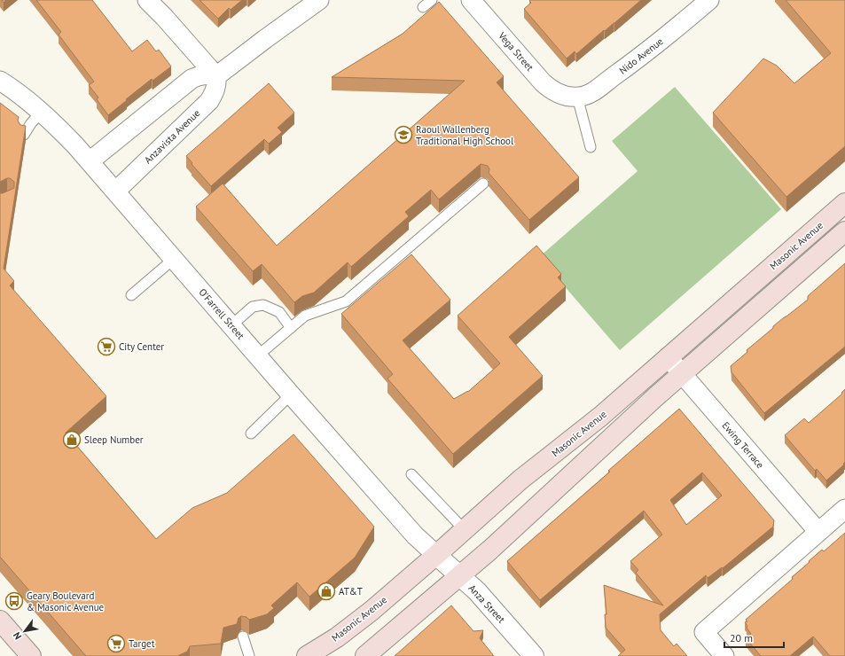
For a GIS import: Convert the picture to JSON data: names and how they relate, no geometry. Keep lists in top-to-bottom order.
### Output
{
  "streets": {
    "main road": ["Masonic Avenue"],
    "street": [
      "Vega Street",
      "Nido Avenue",
      "Anzavista Avenue",
      "O'Farrell Street",
      "Ewing Terrace",
      "Anza Street"
    ]
  },
  "crossings": [
    ["Vega Street", "Nido Avenue"],
    ["Anzavista Avenue", "O'Farrell Street"],
    ["Masonic Avenue", "O'Farrell Street"],
    ["Masonic Avenue", "Ewing Terrace"],
    ["Masonic Avenue", "Anza Street"],
    ["O'Farrell Street", "Anza Street"]
  ],
  "places": {
    "school or university": ["Raoul Wallenberg Traditional High School"],
    "supermarket": ["City Center", "Target"],
    "shop": ["Sleep Number", "AT&T"],
    "bus stop": ["Geary Boulevard & Masonic Avenue"]
  },
  "scale_bar": "20 m",
  "north": "bottom left"
}
